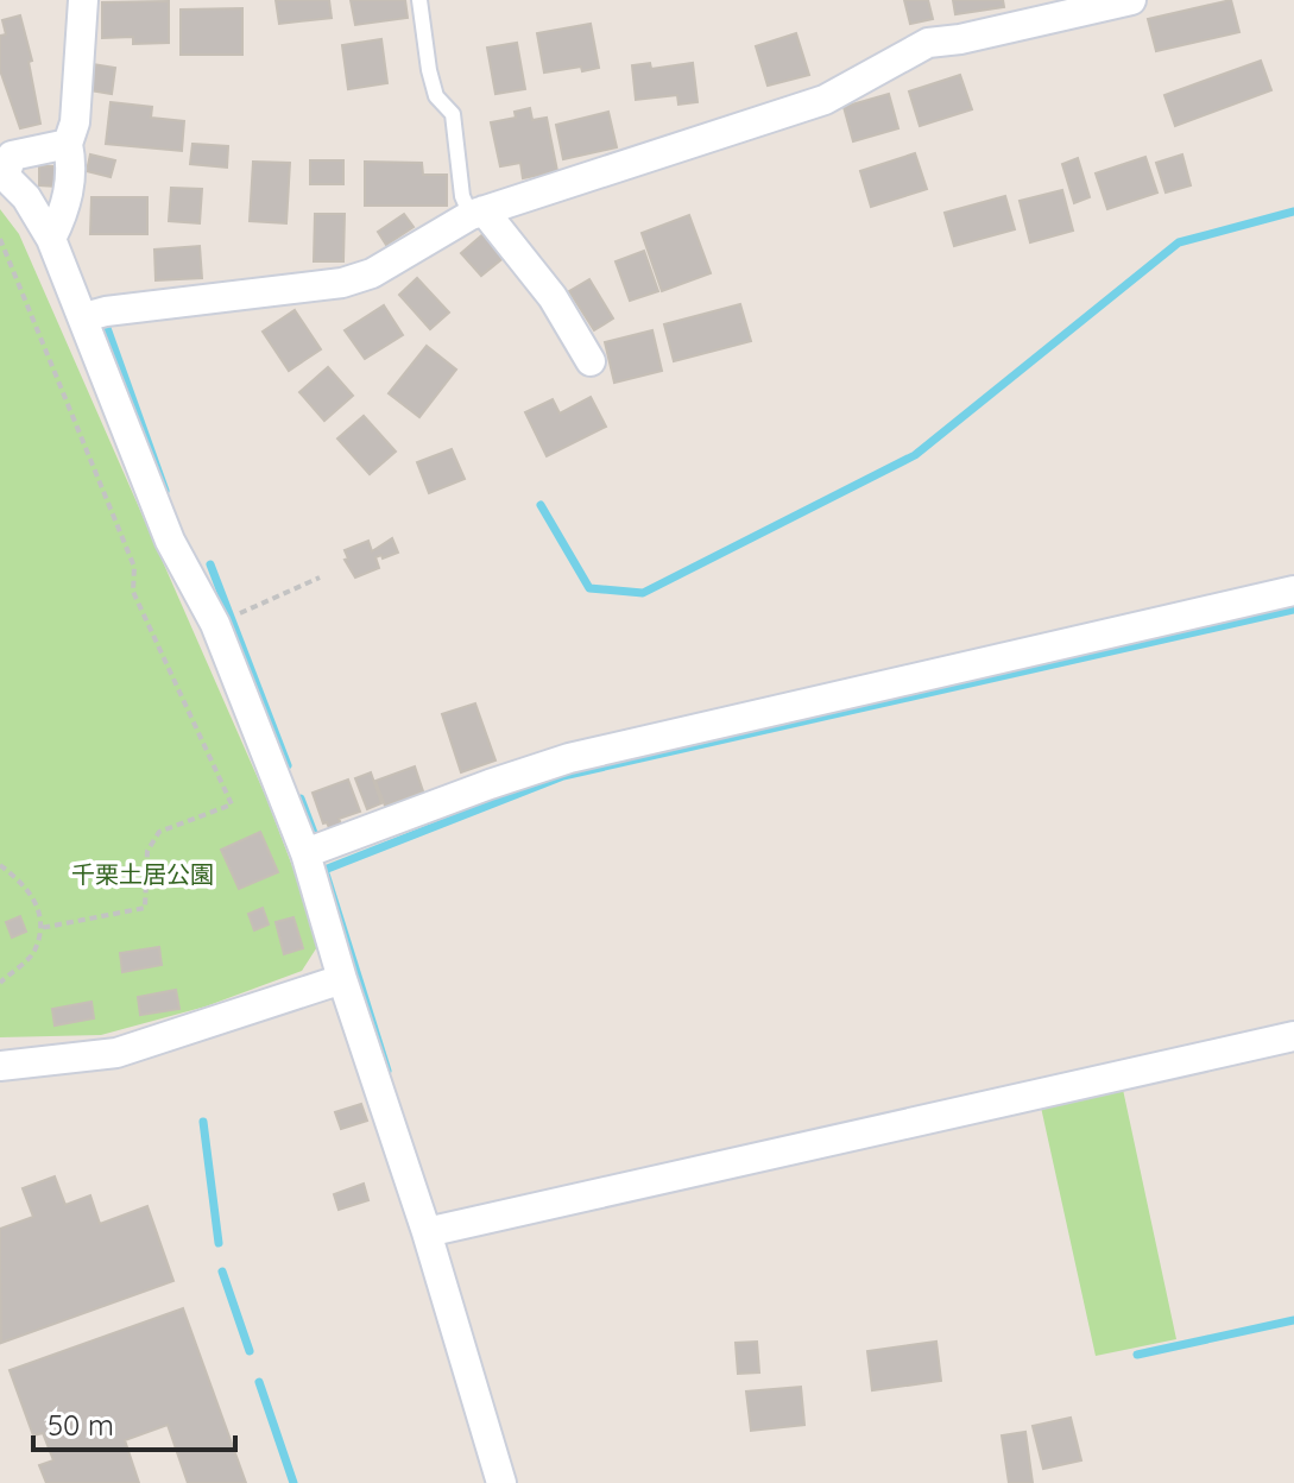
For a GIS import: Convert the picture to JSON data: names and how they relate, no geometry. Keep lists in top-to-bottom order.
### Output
{
  "parks": ["千栗土居公園"],
  "scale_bar": "50 m"
}
